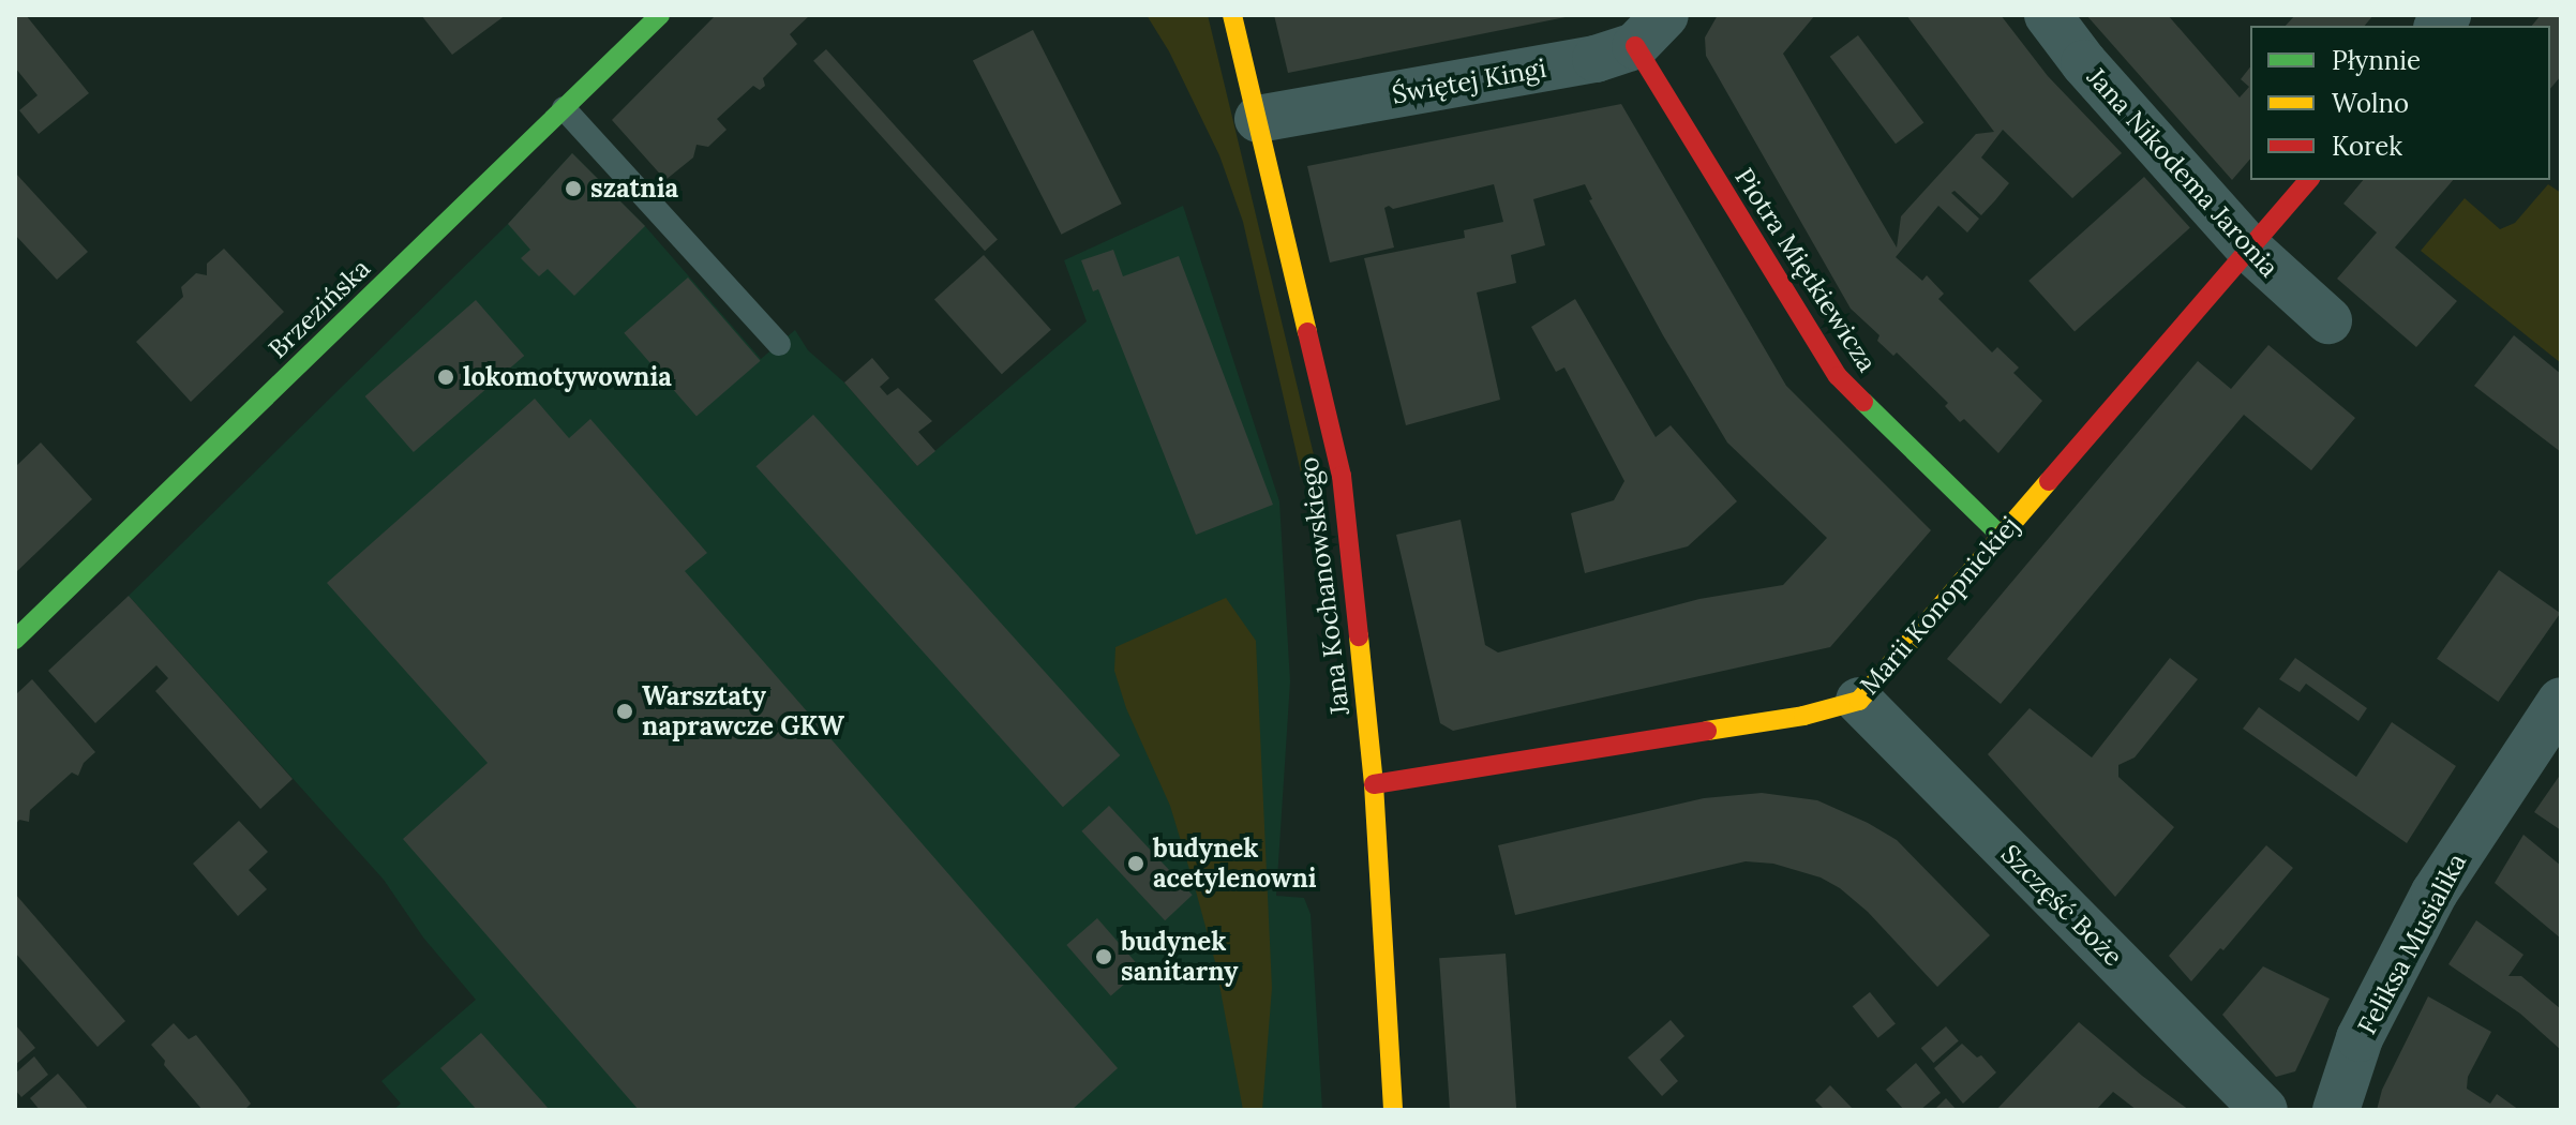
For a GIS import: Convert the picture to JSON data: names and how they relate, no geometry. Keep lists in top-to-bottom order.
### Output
{
  "streets": {
    "street": [
      "Świętej Kingi",
      "Jana Nikodema Jaronia",
      "Piotra Miętkiewicza",
      "Brzezińska",
      "Jana Kochanowskiego",
      "Marii Konopnickiej",
      "Szczęść Boże",
      "Feliksa Musialika"
    ]
  },
  "crossings": [
    ["Świętej Kingi", "Piotra Miętkiewicza"],
    ["Świętej Kingi", "Jana Kochanowskiego"],
    ["Jana Nikodema Jaronia", "Marii Konopnickiej"],
    ["Piotra Miętkiewicza", "Marii Konopnickiej"],
    ["Jana Kochanowskiego", "Marii Konopnickiej"],
    ["Marii Konopnickiej", "Szczęść Boże"]
  ],
  "places": [
    "szatnia",
    "lokomotywownia",
    "Warsztaty naprawcze GKW",
    "budynek acetylenowni",
    "budynek sanitarny"
  ],
  "legend": ["Płynnie", "Wolno", "Korek"]
}
